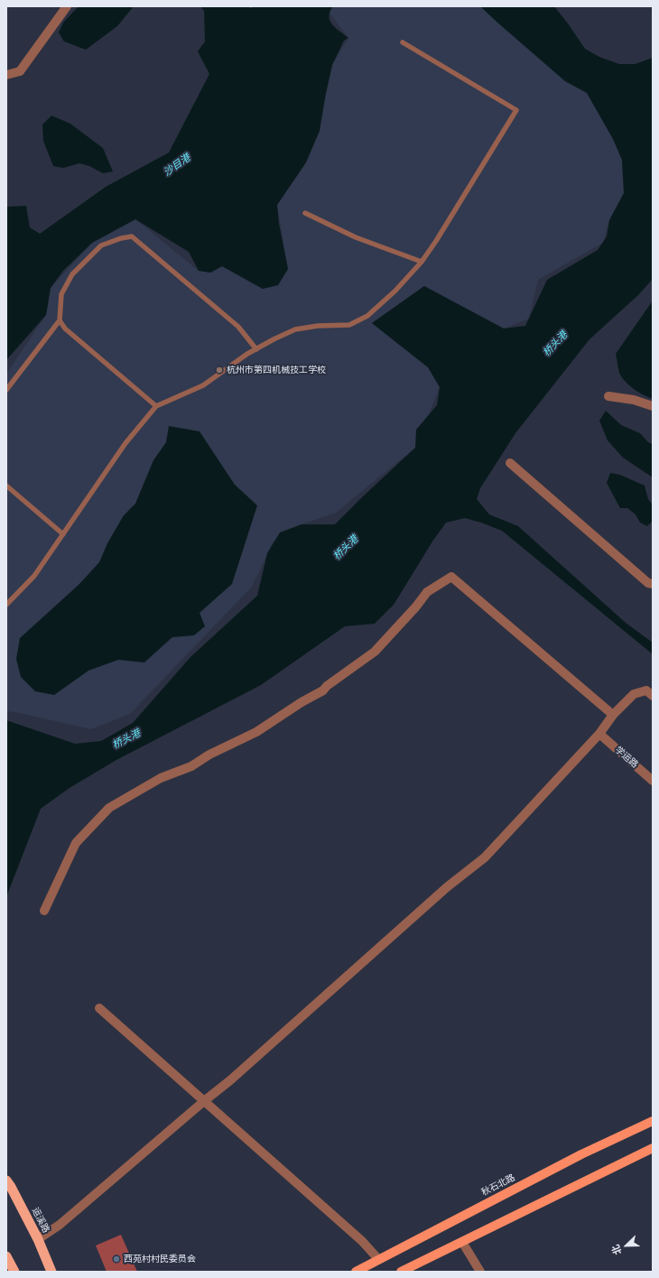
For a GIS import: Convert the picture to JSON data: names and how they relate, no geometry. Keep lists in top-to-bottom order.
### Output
{
  "streets": {
    "highway": ["运溪路"],
    "main road": ["秋石北路"],
    "street": ["学运路"]
  },
  "water": ["沙目港", "桥头港"],
  "places": ["杭州市第四机械技工学校", "西苑村村民委员会"],
  "north": "bottom left"
}
